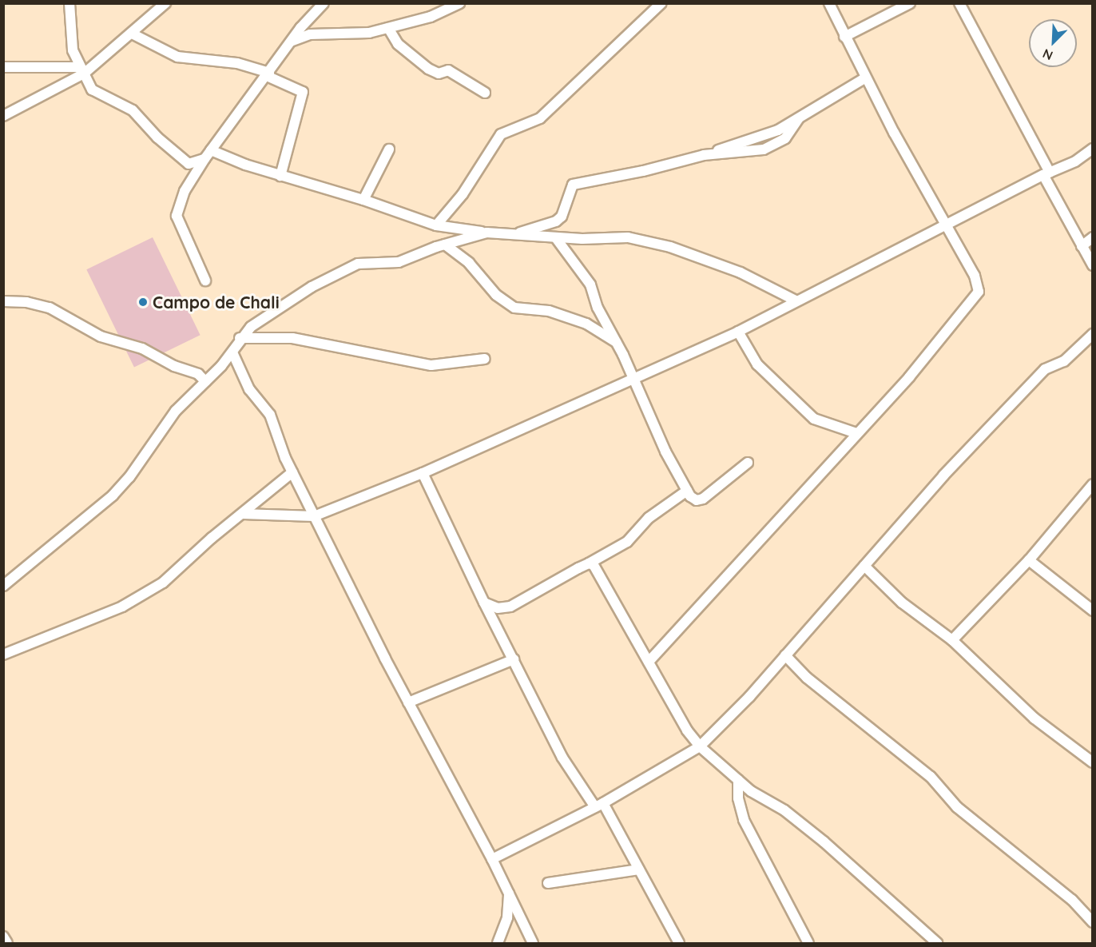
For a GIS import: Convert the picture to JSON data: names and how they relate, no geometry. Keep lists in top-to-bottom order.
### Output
{
  "places": ["Campo de Chali"],
  "north": "bottom left"
}
